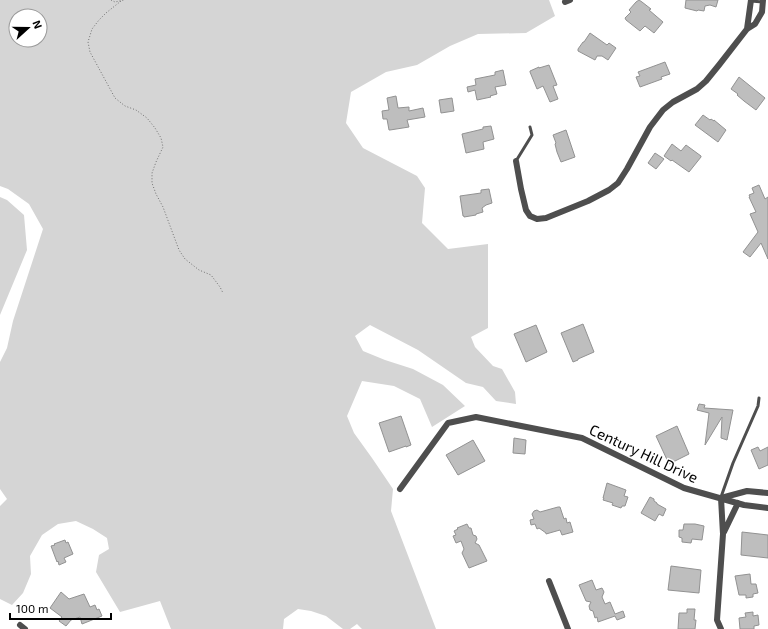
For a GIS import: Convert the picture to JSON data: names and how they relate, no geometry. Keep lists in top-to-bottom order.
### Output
{
  "streets": {
    "street": ["Century Hill Drive"]
  },
  "scale_bar": "100 m",
  "north": "right"
}
